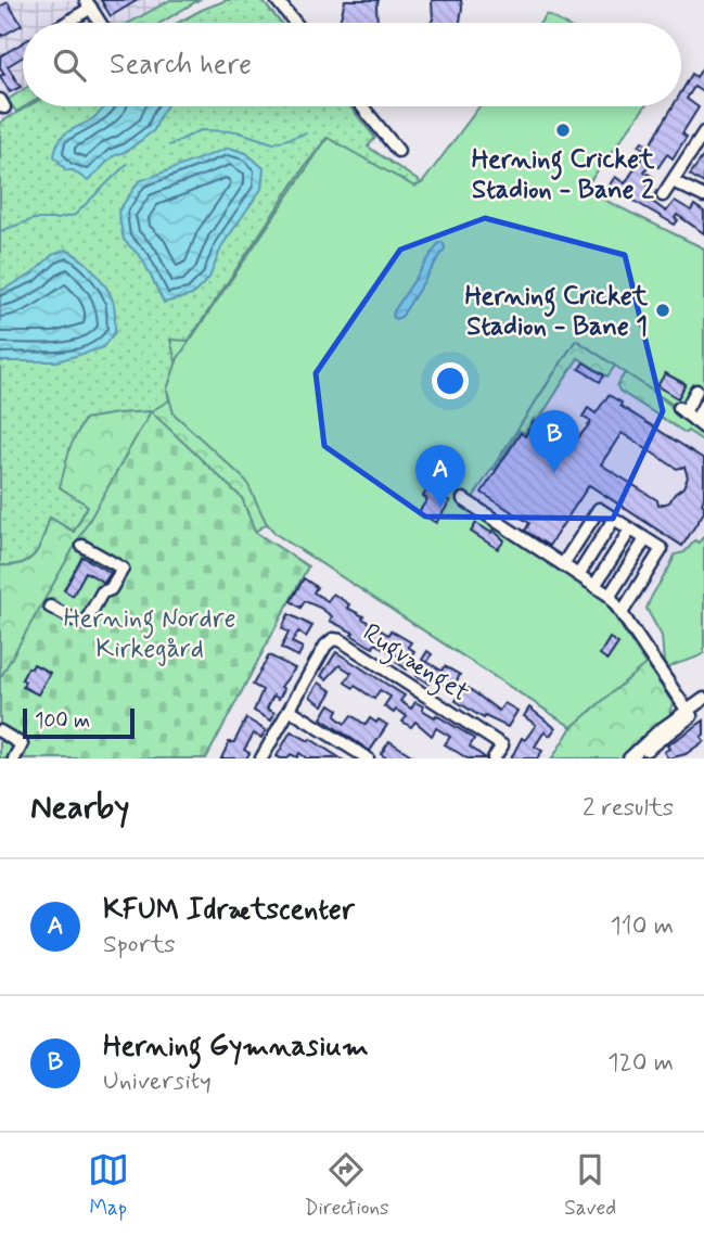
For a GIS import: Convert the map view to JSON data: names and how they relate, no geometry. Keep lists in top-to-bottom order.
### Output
{
  "streets": {
    "street": ["Rugvænget"]
  },
  "parks": ["Herning Nordre Kirkegård"],
  "places": ["Herning Cricket Stadion - Bane 2", "Herning Cricket Stadion - Bane 1"],
  "scale_bar": "100 m",
  "page": {
    "search": "Search here",
    "pins": ["B", "A"],
    "scale": "100 m",
    "heading": ["Nearby", "2 results"],
    "list": [
      {
        "mark": "A",
        "name": "KFUM Idrætscenter",
        "note": "Sports",
        "value": "110 m"
      },
      {
        "mark": "B",
        "name": "Herning Gymnasium",
        "note": "University",
        "value": "120 m"
      }
    ],
    "nav": ["Map", "Directions", "Saved"]
  }
}
